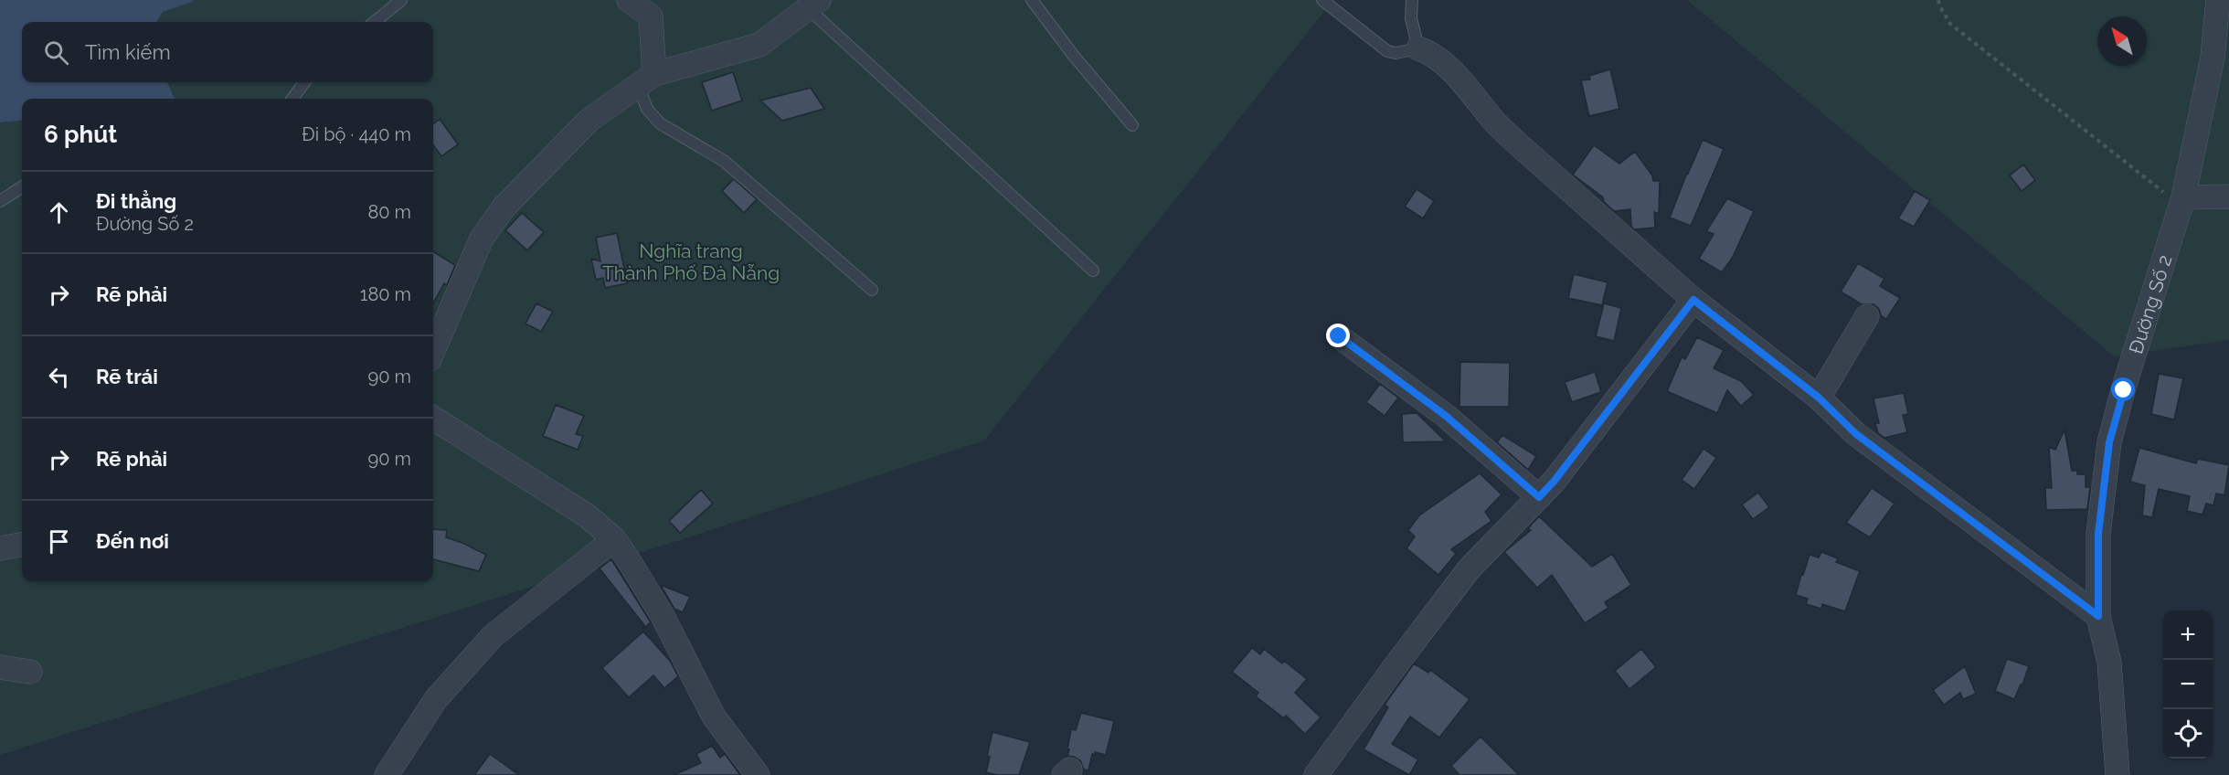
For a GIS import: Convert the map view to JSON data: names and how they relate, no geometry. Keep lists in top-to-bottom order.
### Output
{
  "streets": {
    "street": ["Đường Số 2"]
  },
  "parks": ["Nghĩa trang Thành Phố Đà Nẵng"],
  "north": "top left",
  "page": {
    "search": "Tìm kiếm",
    "heading": ["6 phút", "Đi bộ · 440 m"],
    "list": [
      ["Đi thẳng", "Đường Số 2", "80 m"],
      ["Rẽ phải", "180 m"],
      ["Rẽ trái", "90 m"],
      ["Rẽ phải", "90 m"],
      "Đến nơi"
    ],
    "map_buttons": ["+", "−"]
  }
}
